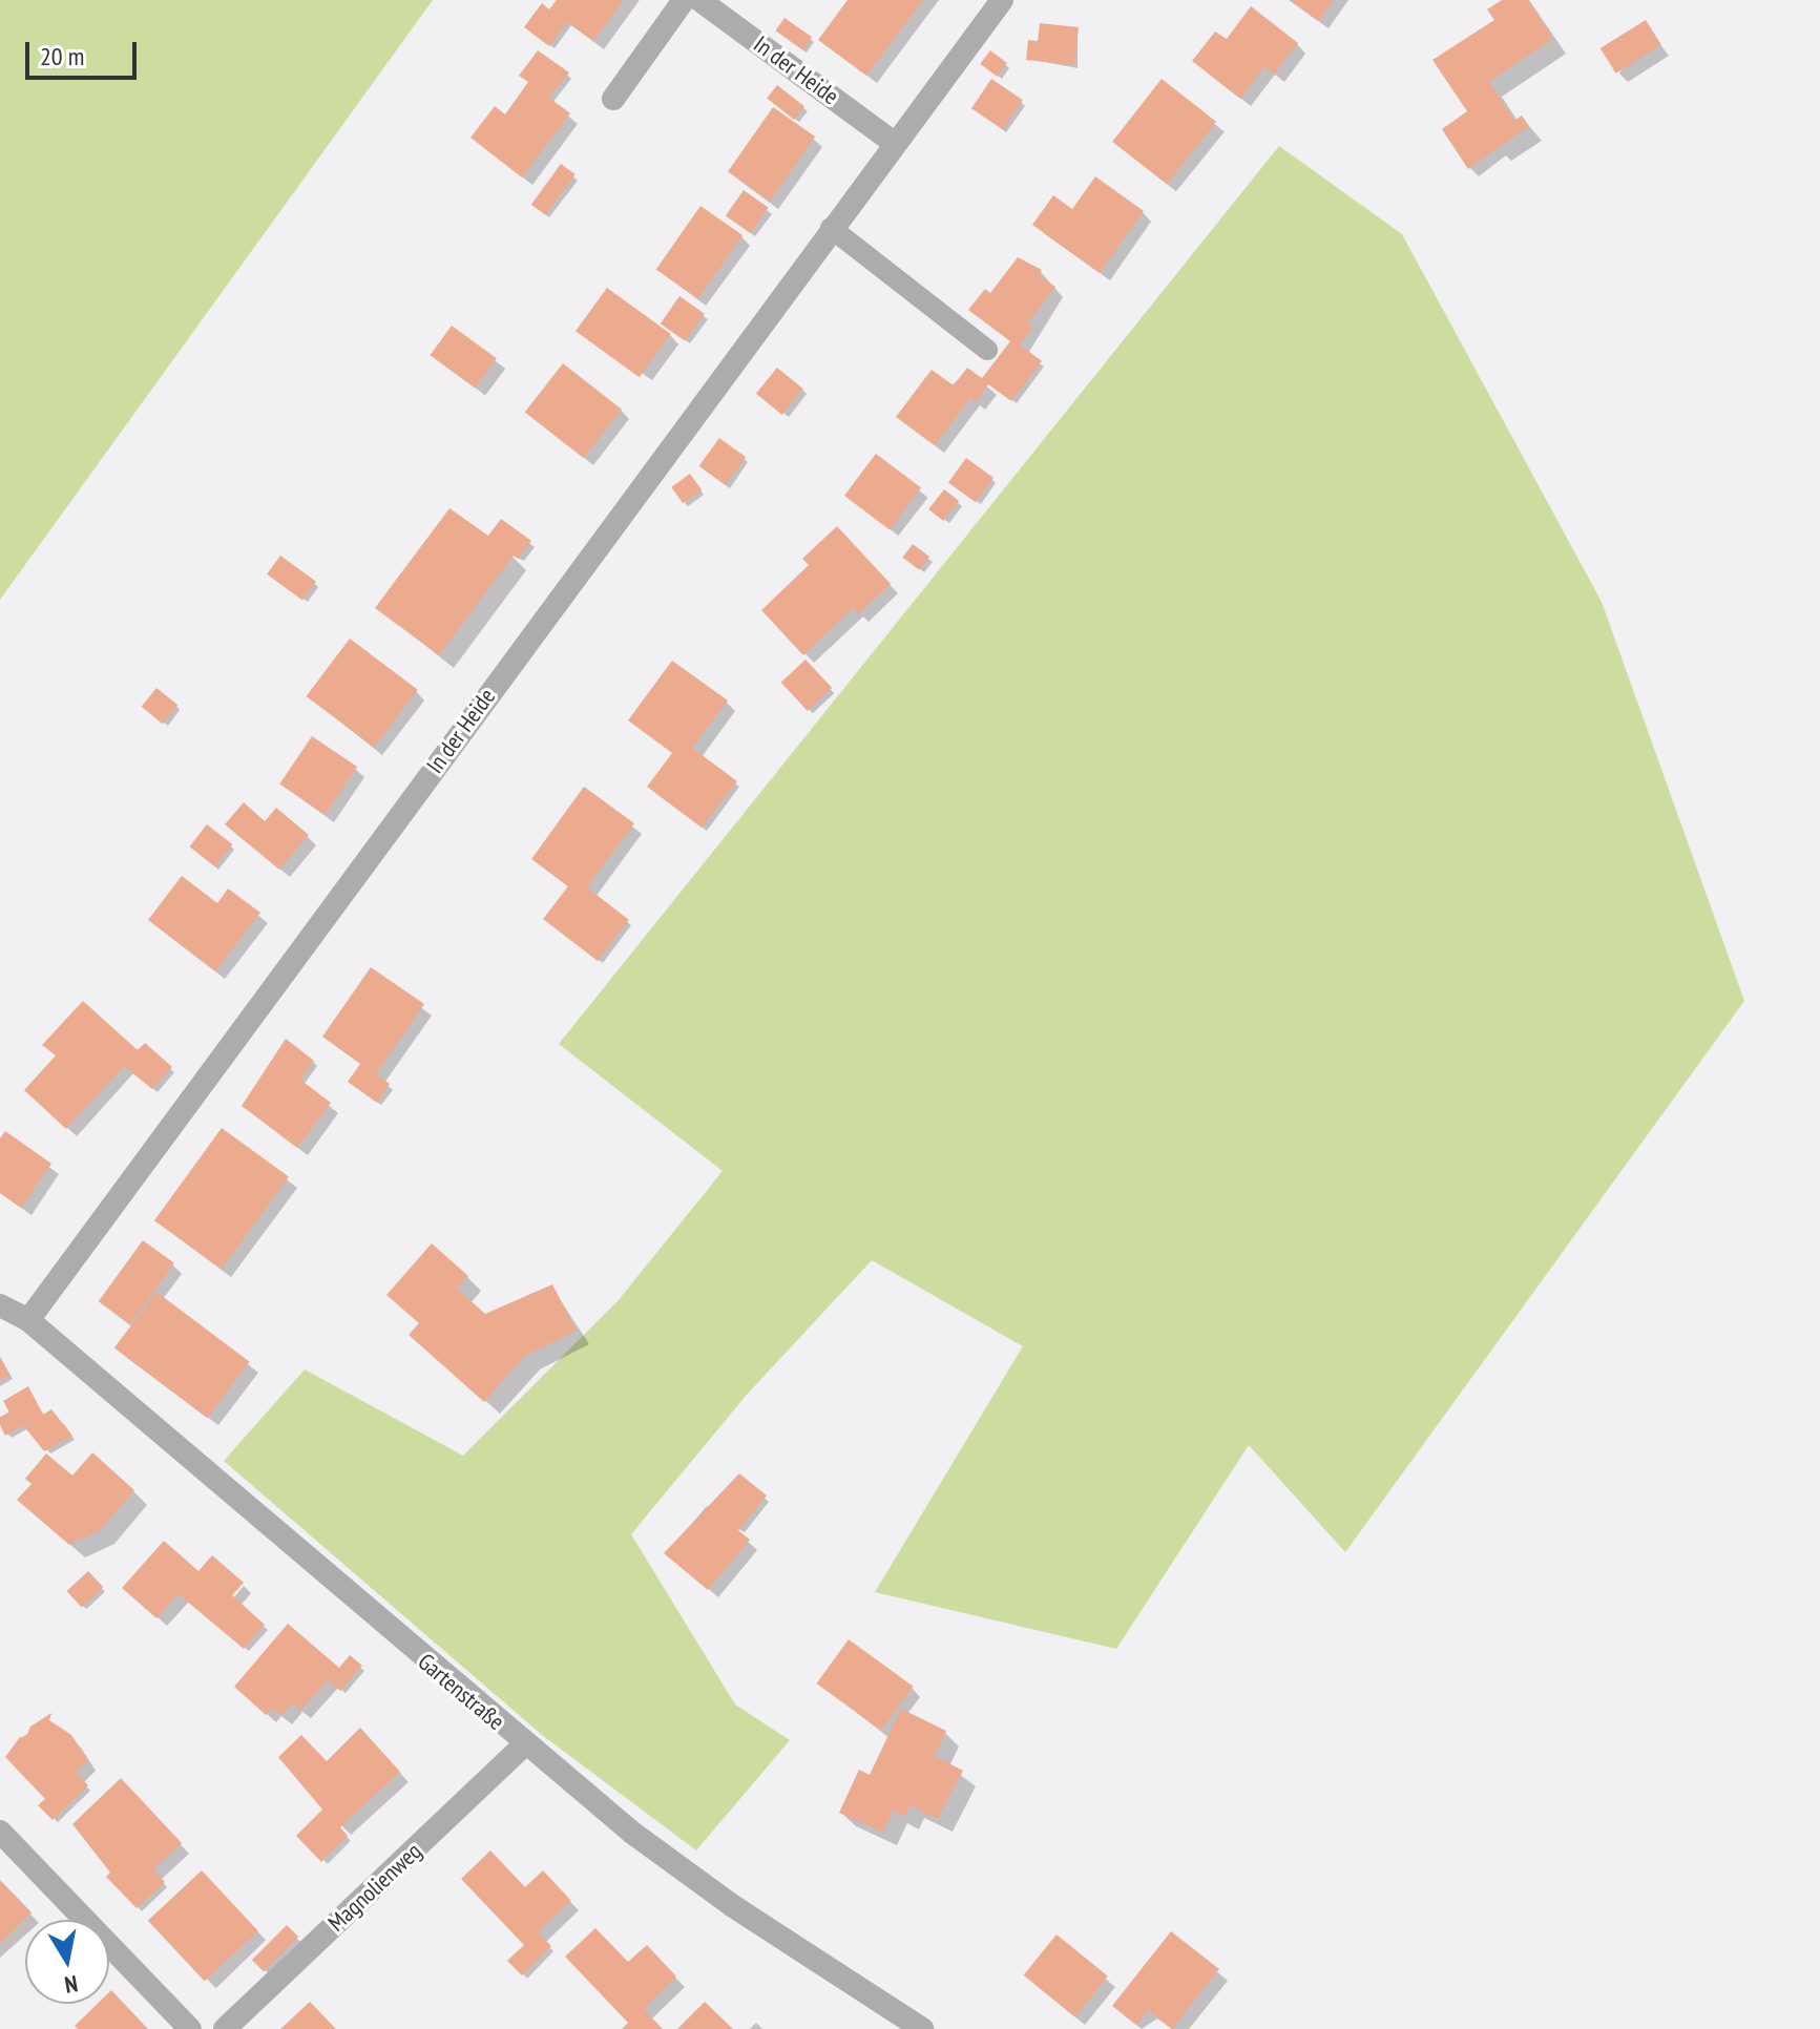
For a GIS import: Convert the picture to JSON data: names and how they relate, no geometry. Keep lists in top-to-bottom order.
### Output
{
  "streets": {
    "street": ["In der Heide", "Gartenstraße", "Magnolienweg"]
  },
  "crossings": [
    ["In der Heide", "Gartenstraße"],
    ["Gartenstraße", "Magnolienweg"]
  ],
  "scale_bar": "20 m",
  "north": "bottom"
}
